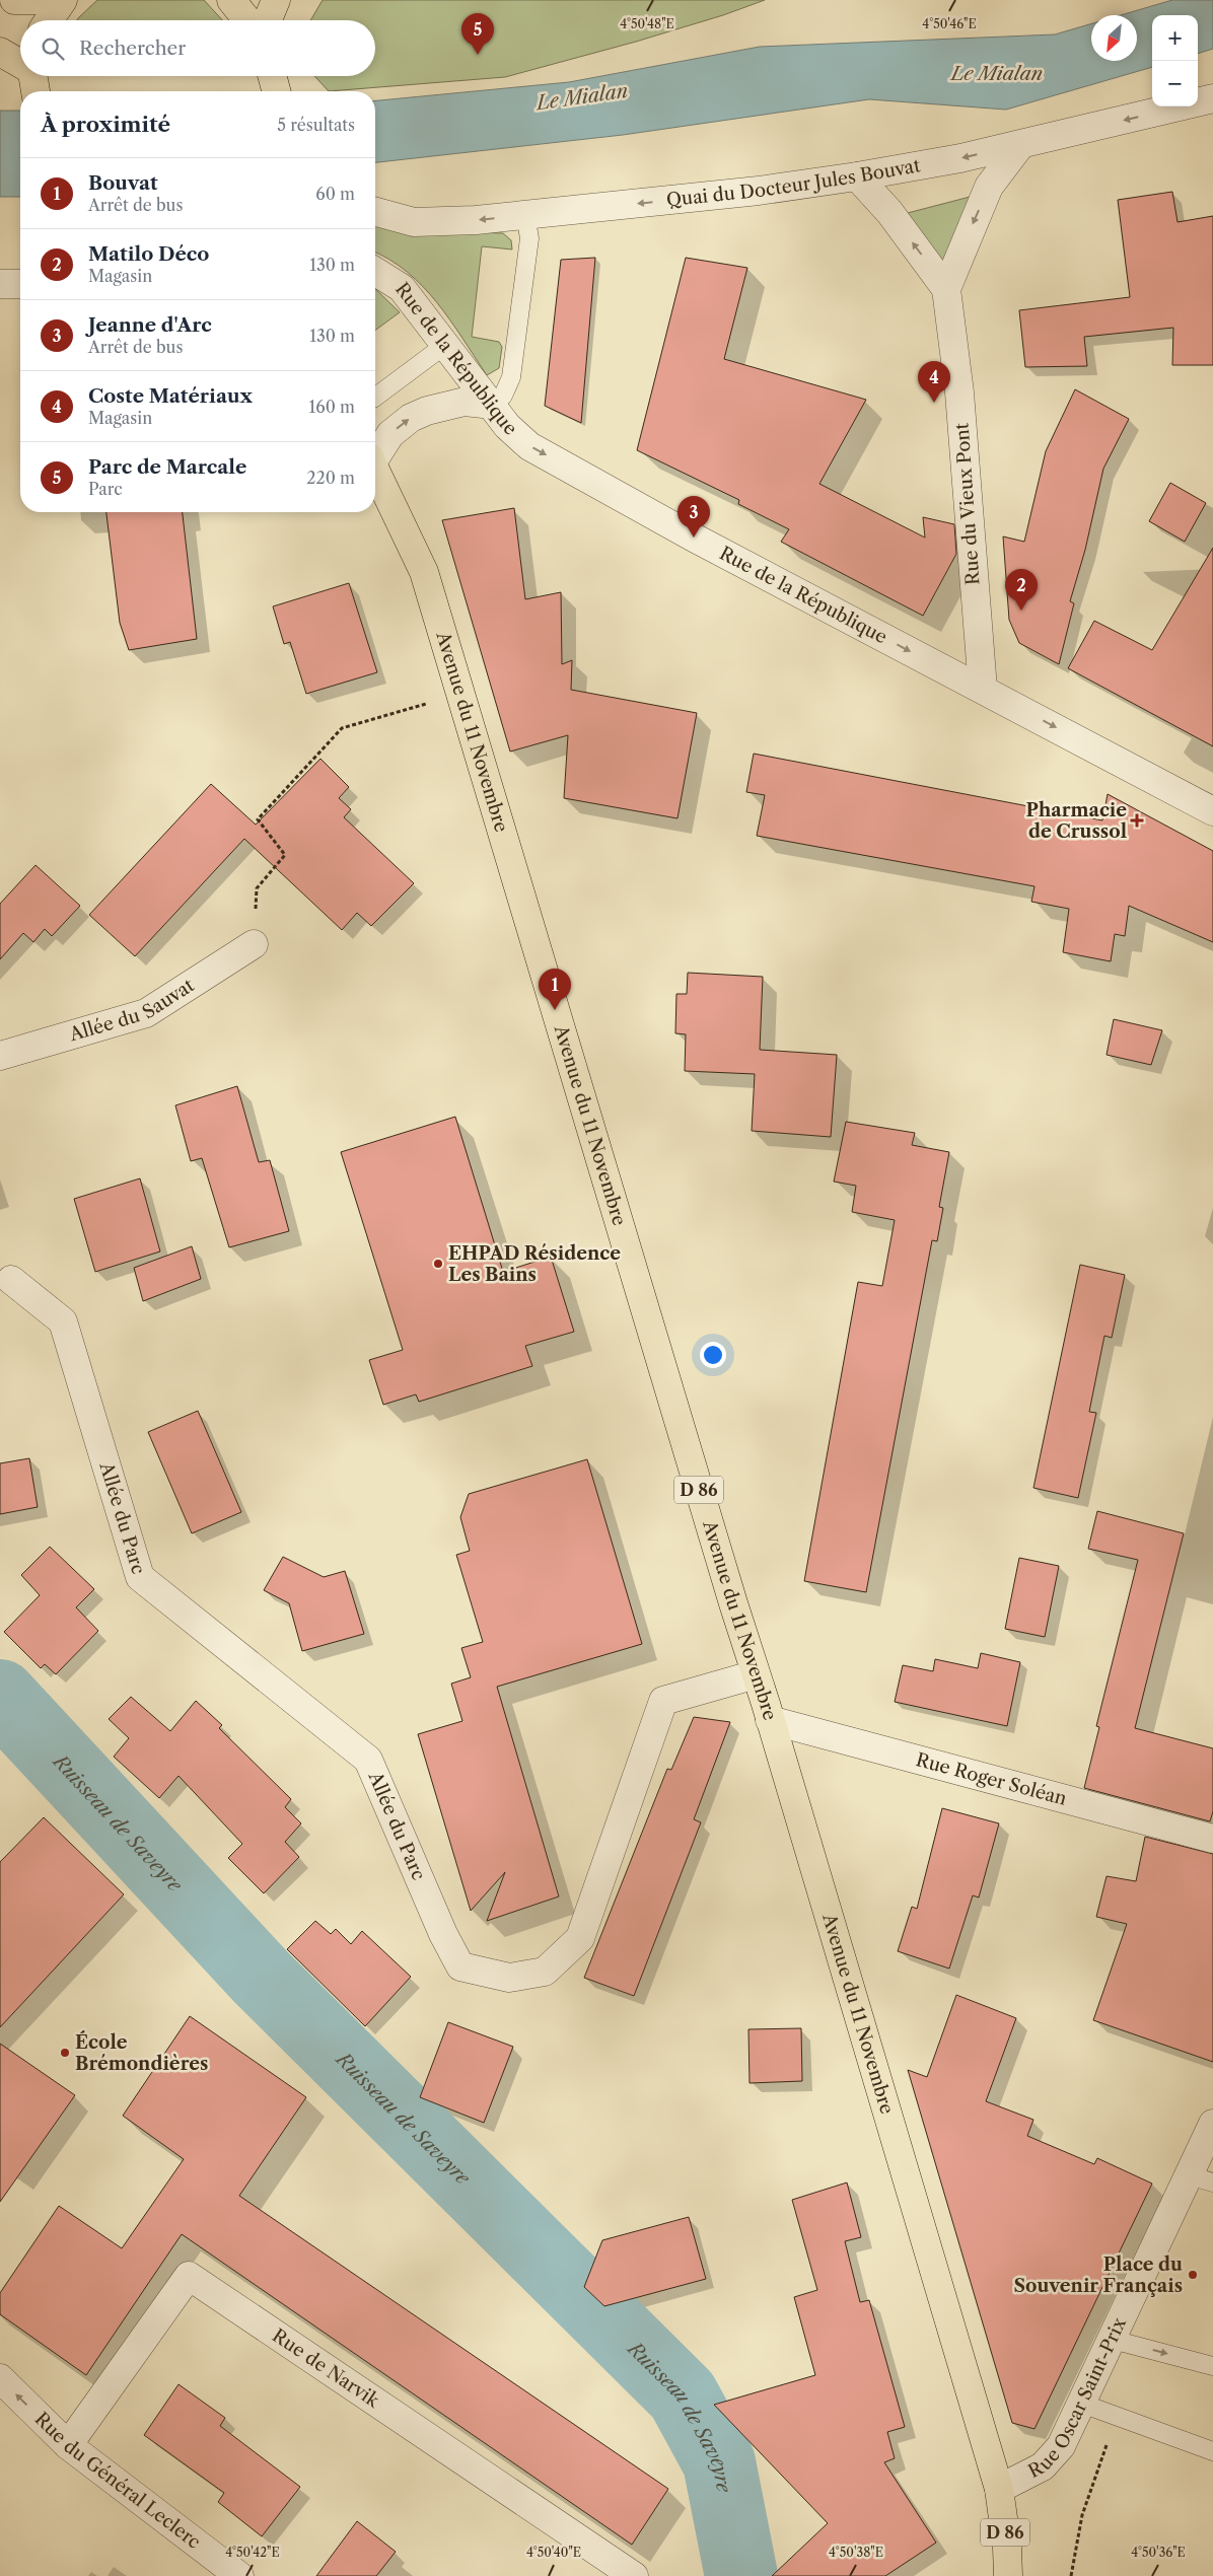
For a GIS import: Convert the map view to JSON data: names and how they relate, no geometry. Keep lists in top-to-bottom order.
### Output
{
  "streets": {
    "main road": ["Avenue du 11 Novembre", "D 86"],
    "street": [
      "Quai du Docteur Jules Bouvat",
      "Rue de la République",
      "Rue du Vieux Pont",
      "Allée du Sauvat",
      "Allée du Parc",
      "Rue Roger Soléan",
      "Rue de Narvik",
      "Rue Oscar Saint-Prix",
      "Rue du Général Leclerc"
    ]
  },
  "crossings": [
    ["Quai du Docteur Jules Bouvat", "Rue du Vieux Pont"],
    ["Rue de la République", "Rue du Vieux Pont"],
    ["Avenue du 11 Novembre", "D 86"],
    ["Avenue du 11 Novembre", "Allée du Parc"],
    ["Avenue du 11 Novembre", "Rue Roger Soléan"],
    ["Avenue du 11 Novembre", "Rue Oscar Saint-Prix"],
    ["D 86", "Rue Oscar Saint-Prix"],
    ["Rue de Narvik", "Rue du Général Leclerc"]
  ],
  "one_way": ["Quai du Docteur Jules Bouvat", "Rue de la République"],
  "water": ["Le Mialan", "Ruisseau de Saveyre"],
  "places": {
    "health": ["Pharmacie de Crussol"],
    "other": ["EHPAD Résidence Les Bains", "École Brémondières", "Place du Souvenir Français"]
  },
  "north": "bottom left",
  "page": {
    "pins": [
      "5",
      "4",
      "3",
      "2",
      "1"
    ],
    "map_buttons": ["+", "−"],
    "search": "Rechercher",
    "heading": ["À proximité", "5 résultats"],
    "list": [
      {
        "mark": "1",
        "name": "Bouvat",
        "note": "Arrêt de bus",
        "value": "60 m"
      },
      {
        "mark": "2",
        "name": "Matilo Déco",
        "note": "Magasin",
        "value": "130 m"
      },
      {
        "mark": "3",
        "name": "Jeanne d'Arc",
        "note": "Arrêt de bus",
        "value": "130 m"
      },
      {
        "mark": "4",
        "name": "Coste Matériaux",
        "note": "Magasin",
        "value": "160 m"
      },
      {
        "mark": "5",
        "name": "Parc de Marcale",
        "note": "Parc",
        "value": "220 m"
      }
    ]
  },
  "coordinates": [
    "4°50'48\"E",
    "4°50'46\"E",
    "4°50'42\"E",
    "4°50'40\"E",
    "4°50'38\"E",
    "4°50'36\"E"
  ]
}
